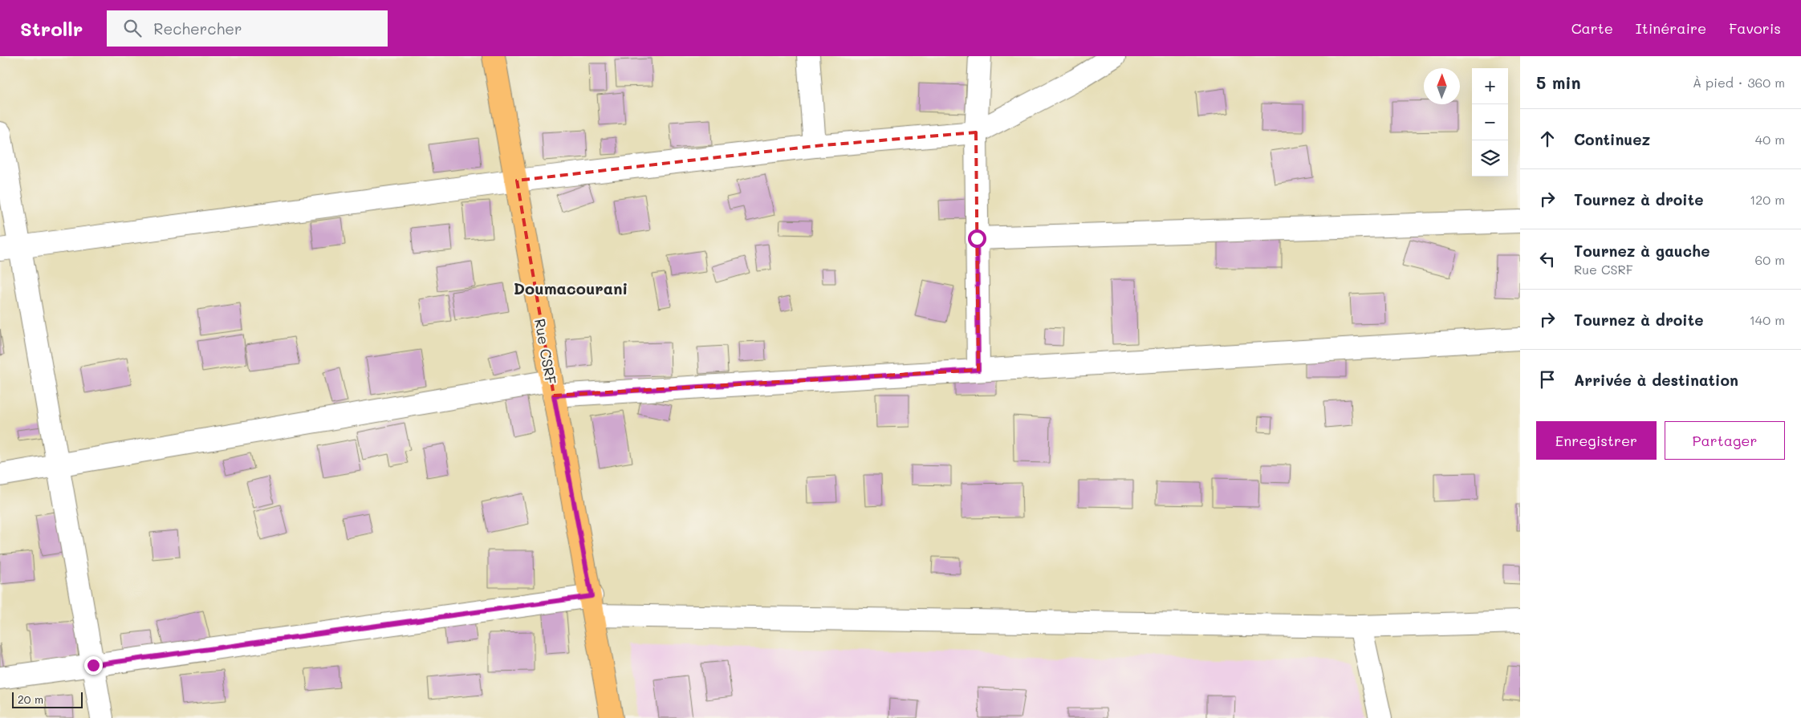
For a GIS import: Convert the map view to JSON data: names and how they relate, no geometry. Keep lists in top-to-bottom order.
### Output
{
  "streets": {
    "main road": ["Rue CSRF"]
  },
  "districts": ["Doumacourani"],
  "scale_bar": "20 m",
  "north": "top",
  "page": {
    "header": "Strollr",
    "search": "Rechercher",
    "nav": ["Carte", "Itinéraire", "Favoris"],
    "heading": ["5 min", "À pied · 360 m"],
    "map_buttons": ["+", "−"],
    "list": [
      ["Continuez", "40 m"],
      ["Tournez à droite", "120 m"],
      ["Tournez à gauche", "Rue CSRF", "60 m"],
      ["Tournez à droite", "140 m"],
      "Arrivée à destination"
    ],
    "buttons": ["Enregistrer", "Partager"],
    "scale": "20 m"
  }
}
